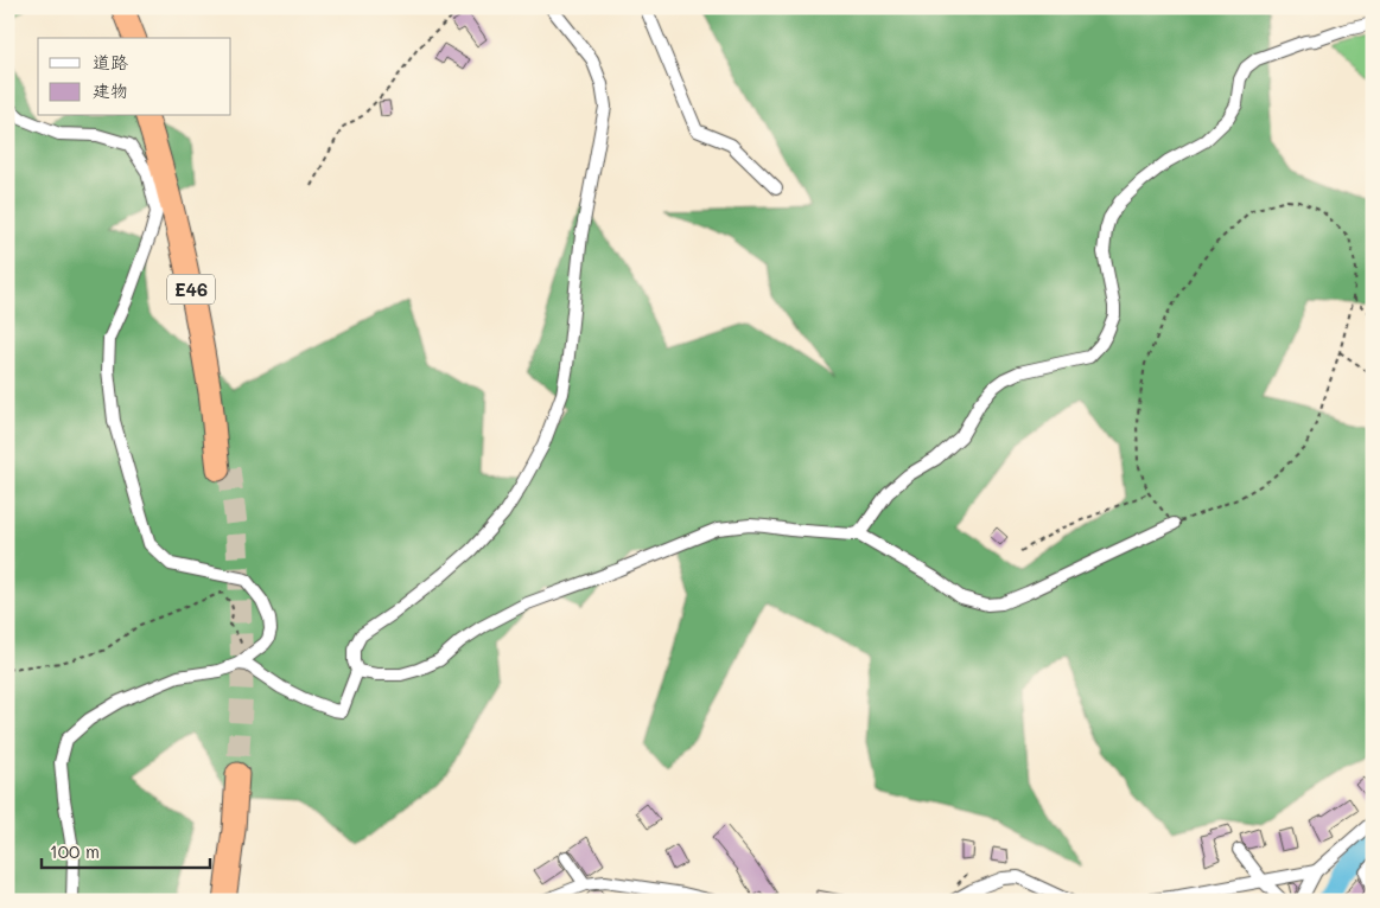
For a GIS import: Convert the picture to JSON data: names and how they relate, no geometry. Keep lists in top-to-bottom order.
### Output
{
  "streets": {
    "highway": ["E46"]
  },
  "legend": ["道路", "建物"],
  "scale_bar": "100 m"
}
